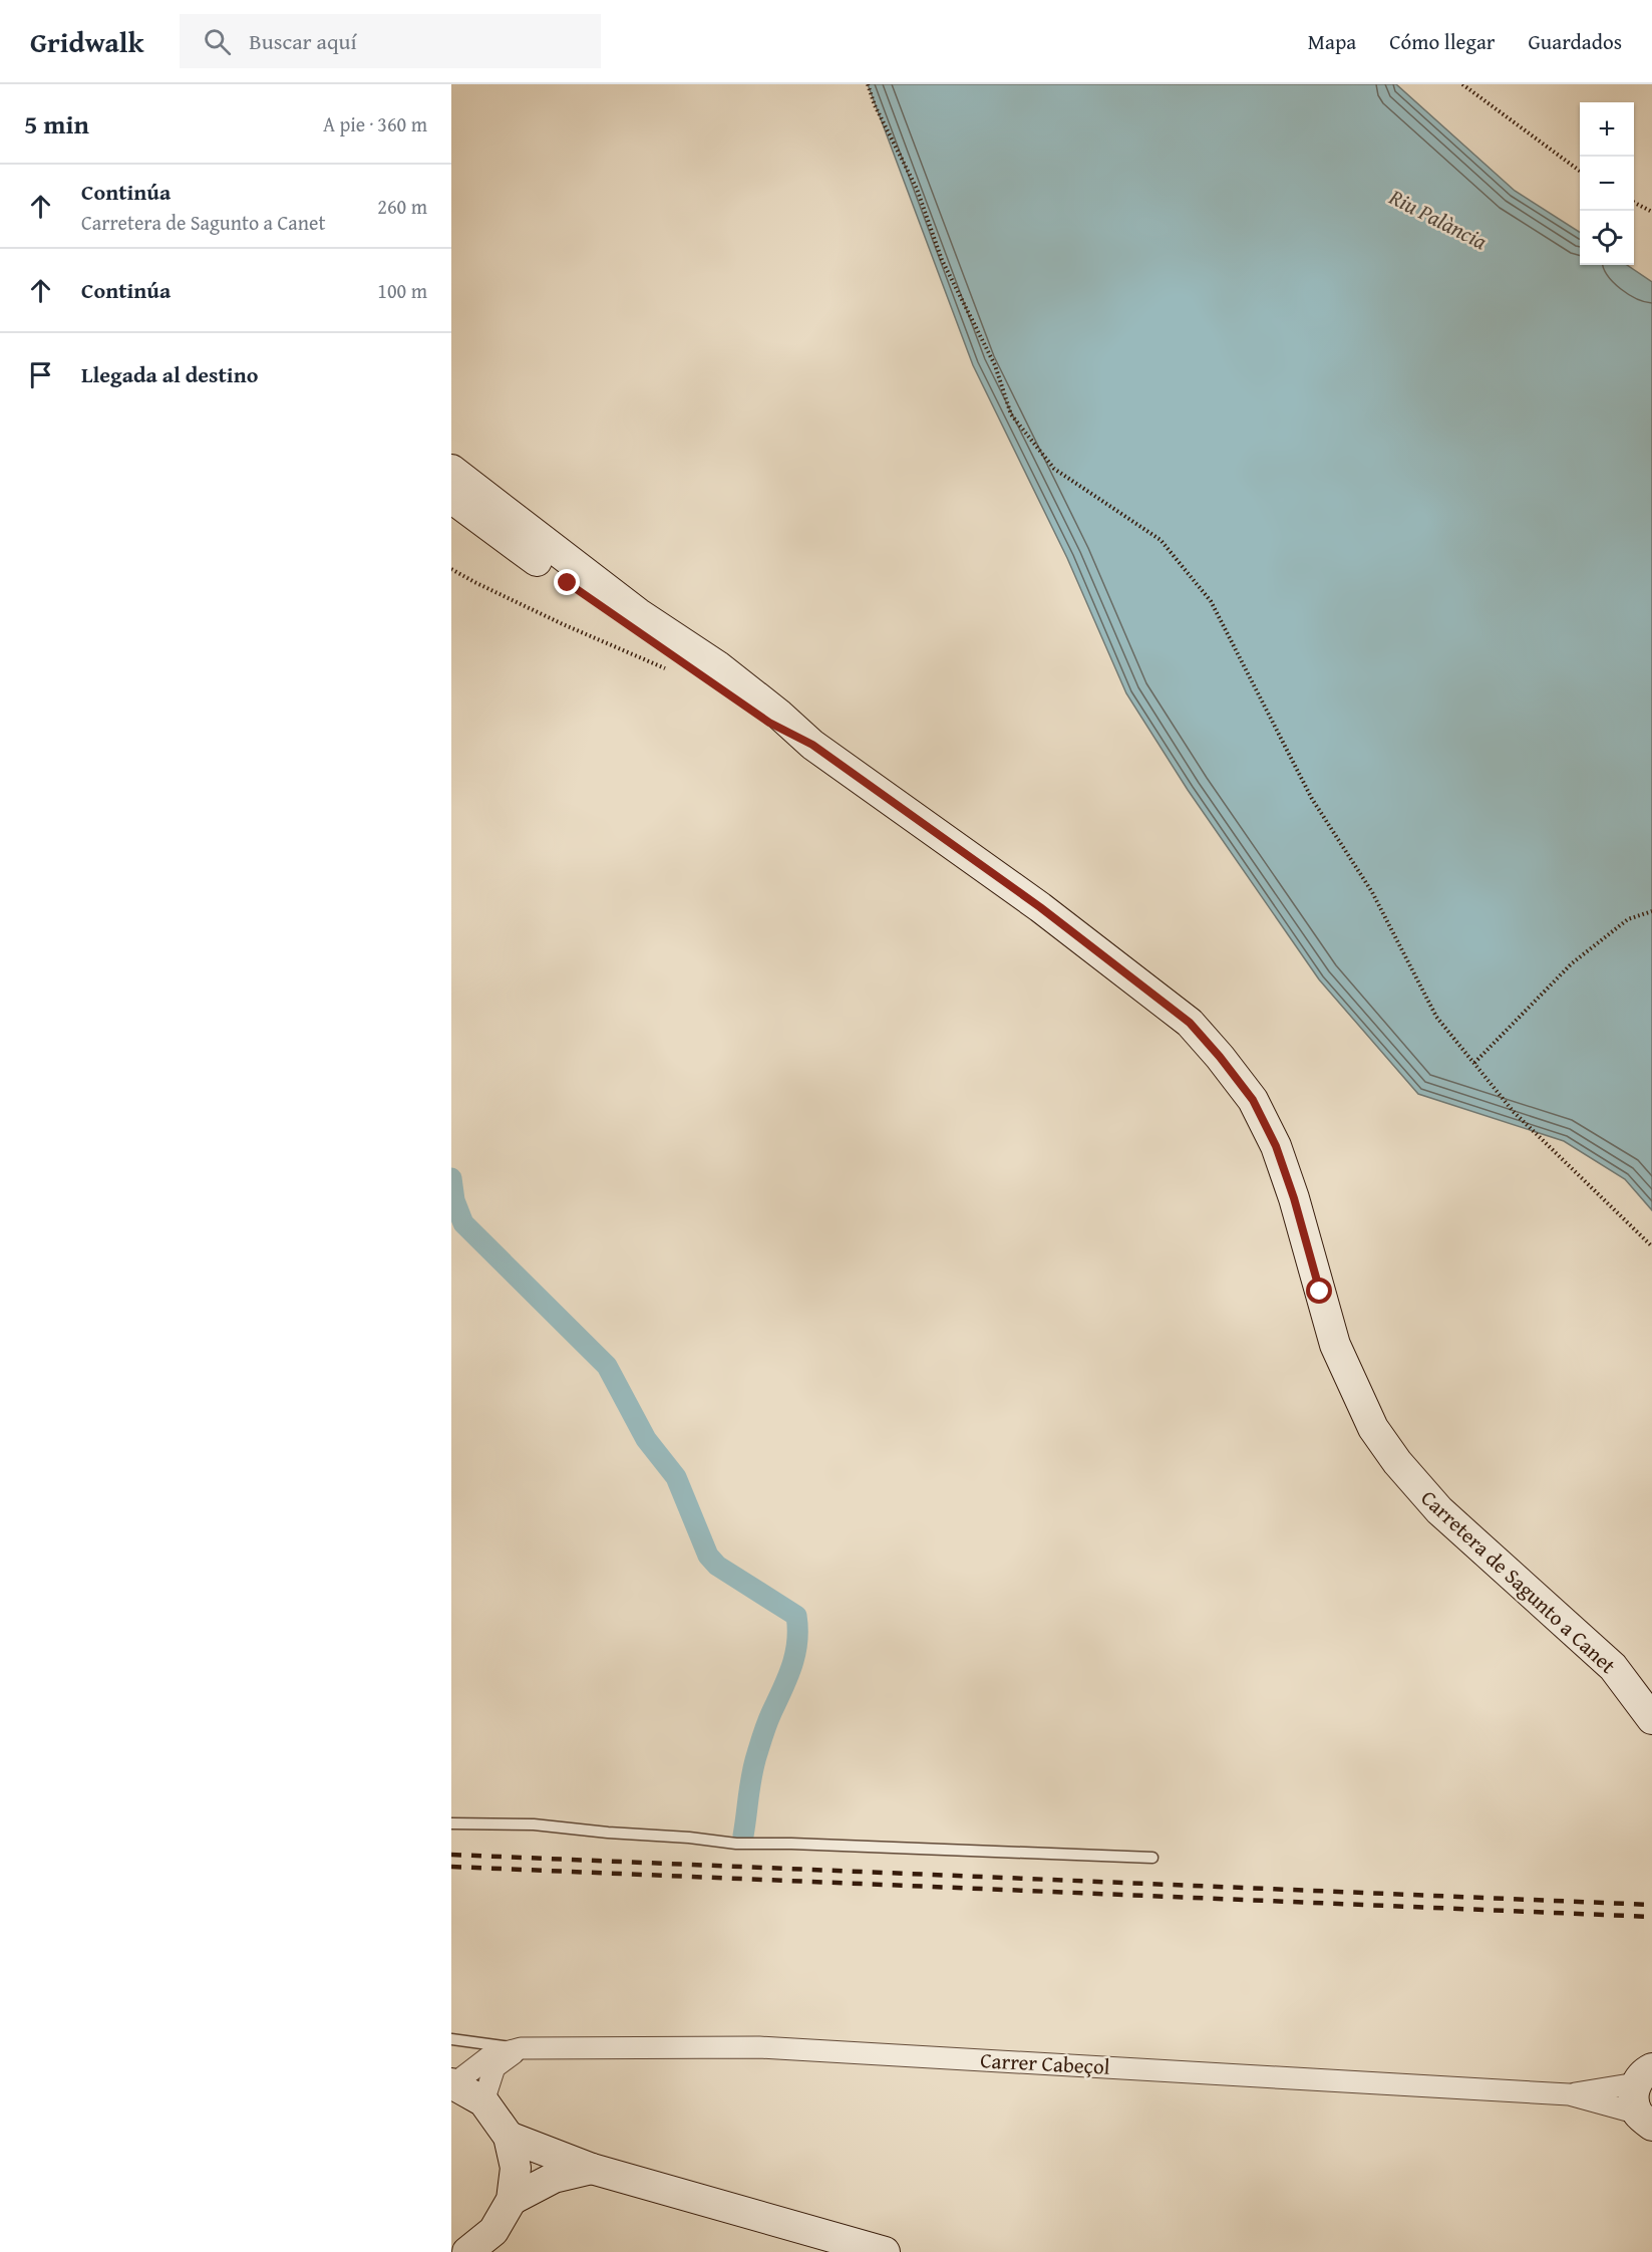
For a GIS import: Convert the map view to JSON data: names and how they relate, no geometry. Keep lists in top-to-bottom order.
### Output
{
  "streets": {
    "main road": ["Carretera de Sagunto a Canet"],
    "street": ["Carrer Cabeçol"]
  },
  "water": ["Riu Palància"],
  "page": {
    "header": "Gridwalk",
    "search": "Buscar aquí",
    "nav": ["Mapa", "Cómo llegar", "Guardados"],
    "heading": ["5 min", "A pie · 360 m"],
    "map_buttons": ["+", "−"],
    "list": [
      ["Continúa", "Carretera de Sagunto a Canet", "260 m"],
      ["Continúa", "100 m"],
      "Llegada al destino"
    ]
  }
}
